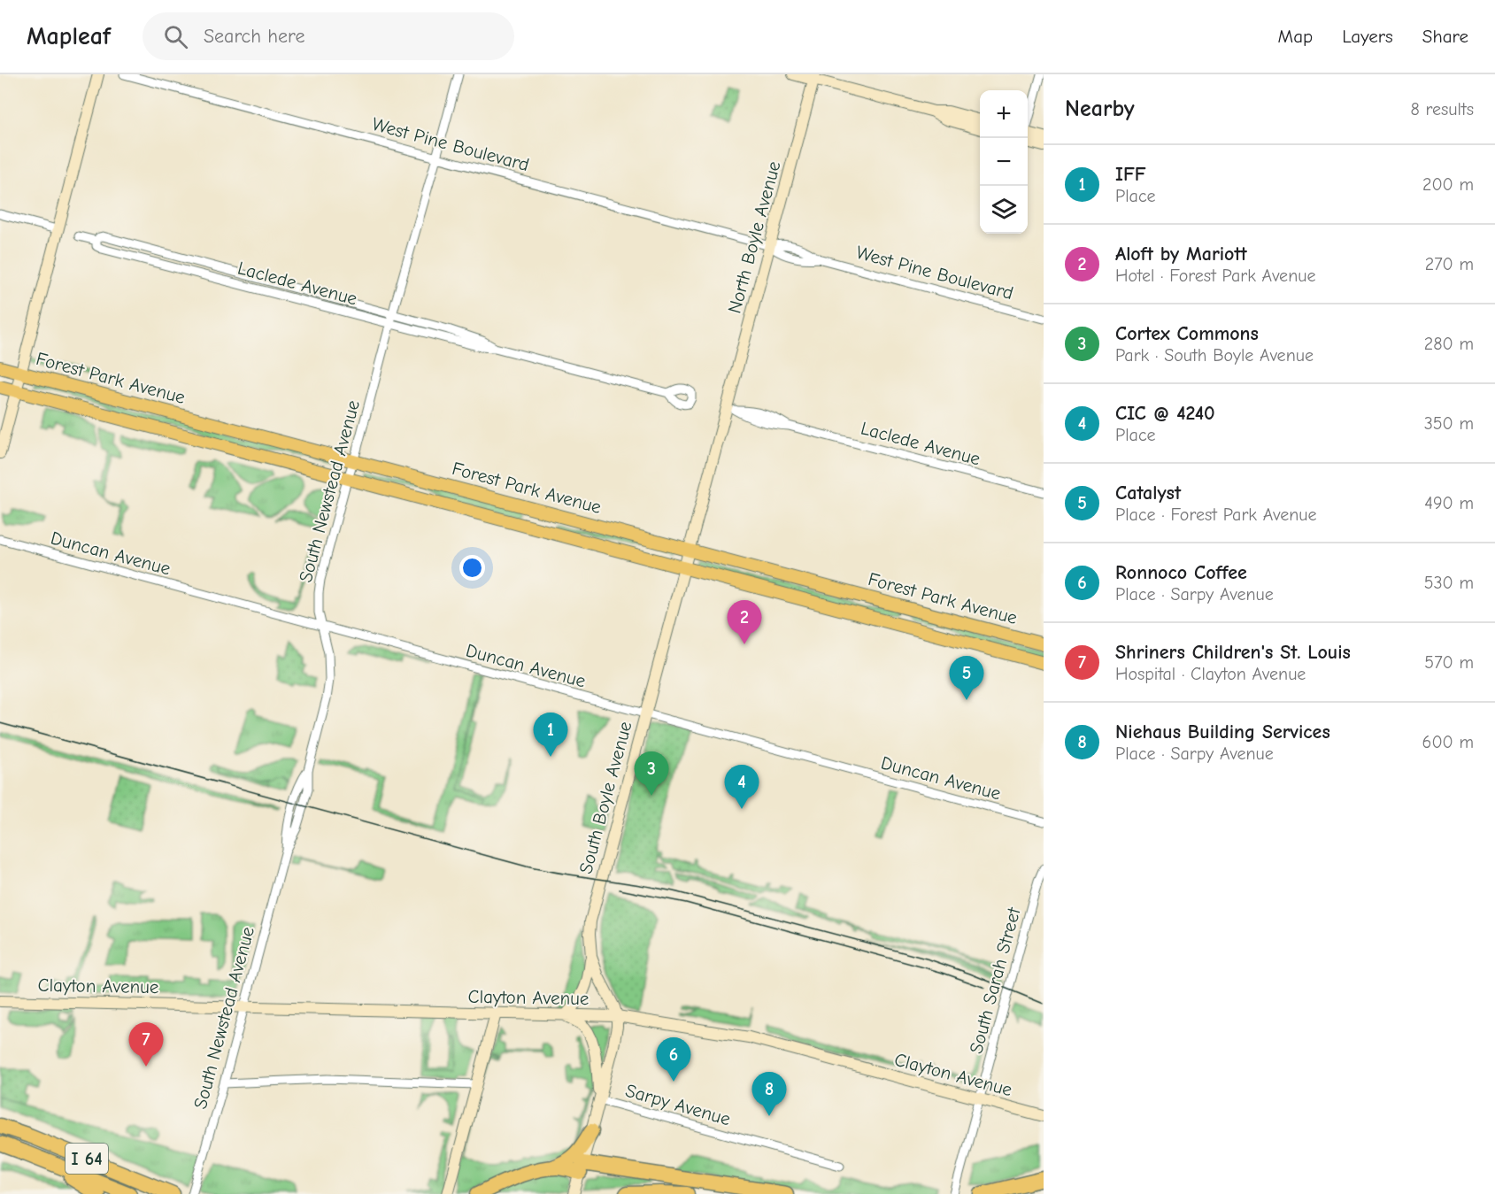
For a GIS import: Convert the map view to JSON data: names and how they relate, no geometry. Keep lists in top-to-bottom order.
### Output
{
  "streets": {
    "highway": ["I 64"],
    "main road": ["Forest Park Avenue"],
    "street": [
      "West Pine Boulevard",
      "North Boyle Avenue",
      "Laclede Avenue",
      "South Newstead Avenue",
      "Duncan Avenue",
      "South Boyle Avenue",
      "South Sarah Street",
      "Clayton Avenue",
      "Sarpy Avenue"
    ]
  },
  "crossings": [
    ["West Pine Boulevard", "North Boyle Avenue"],
    ["West Pine Boulevard", "South Newstead Avenue"],
    ["North Boyle Avenue", "Laclede Avenue"],
    ["North Boyle Avenue", "South Boyle Avenue"],
    ["Laclede Avenue", "South Newstead Avenue"],
    ["Laclede Avenue", "South Boyle Avenue"],
    ["Forest Park Avenue", "South Newstead Avenue"],
    ["Forest Park Avenue", "South Boyle Avenue"],
    ["South Newstead Avenue", "Duncan Avenue"],
    ["South Newstead Avenue", "Clayton Avenue"],
    ["Duncan Avenue", "South Boyle Avenue"],
    ["South Boyle Avenue", "Clayton Avenue"],
    ["South Boyle Avenue", "Sarpy Avenue"],
    ["South Sarah Street", "Clayton Avenue"]
  ],
  "page": {
    "header": "Mapleaf",
    "search": "Search here",
    "nav": ["Map", "Layers", "Share"],
    "heading": ["Nearby", "8 results"],
    "map_buttons": ["+", "−"],
    "list": [
      {
        "mark": "1",
        "name": "IFF",
        "note": "Place",
        "value": "200 m"
      },
      {
        "mark": "2",
        "name": "Aloft by Mariott",
        "note": "Hotel · Forest Park Avenue",
        "value": "270 m"
      },
      {
        "mark": "3",
        "name": "Cortex Commons",
        "note": "Park · South Boyle Avenue",
        "value": "280 m"
      },
      {
        "mark": "4",
        "name": "CIC @ 4240",
        "note": "Place",
        "value": "350 m"
      },
      {
        "mark": "5",
        "name": "Catalyst",
        "note": "Place · Forest Park Avenue",
        "value": "490 m"
      },
      {
        "mark": "6",
        "name": "Ronnoco Coffee",
        "note": "Place · Sarpy Avenue",
        "value": "530 m"
      },
      {
        "mark": "7",
        "name": "Shriners Children's St. Louis",
        "note": "Hospital · Clayton Avenue",
        "value": "570 m"
      },
      {
        "mark": "8",
        "name": "Niehaus Building Services",
        "note": "Place · Sarpy Avenue",
        "value": "600 m"
      }
    ],
    "pins": [
      "2",
      "5",
      "1",
      "3",
      "4",
      "7",
      "6",
      "8"
    ]
  }
}
